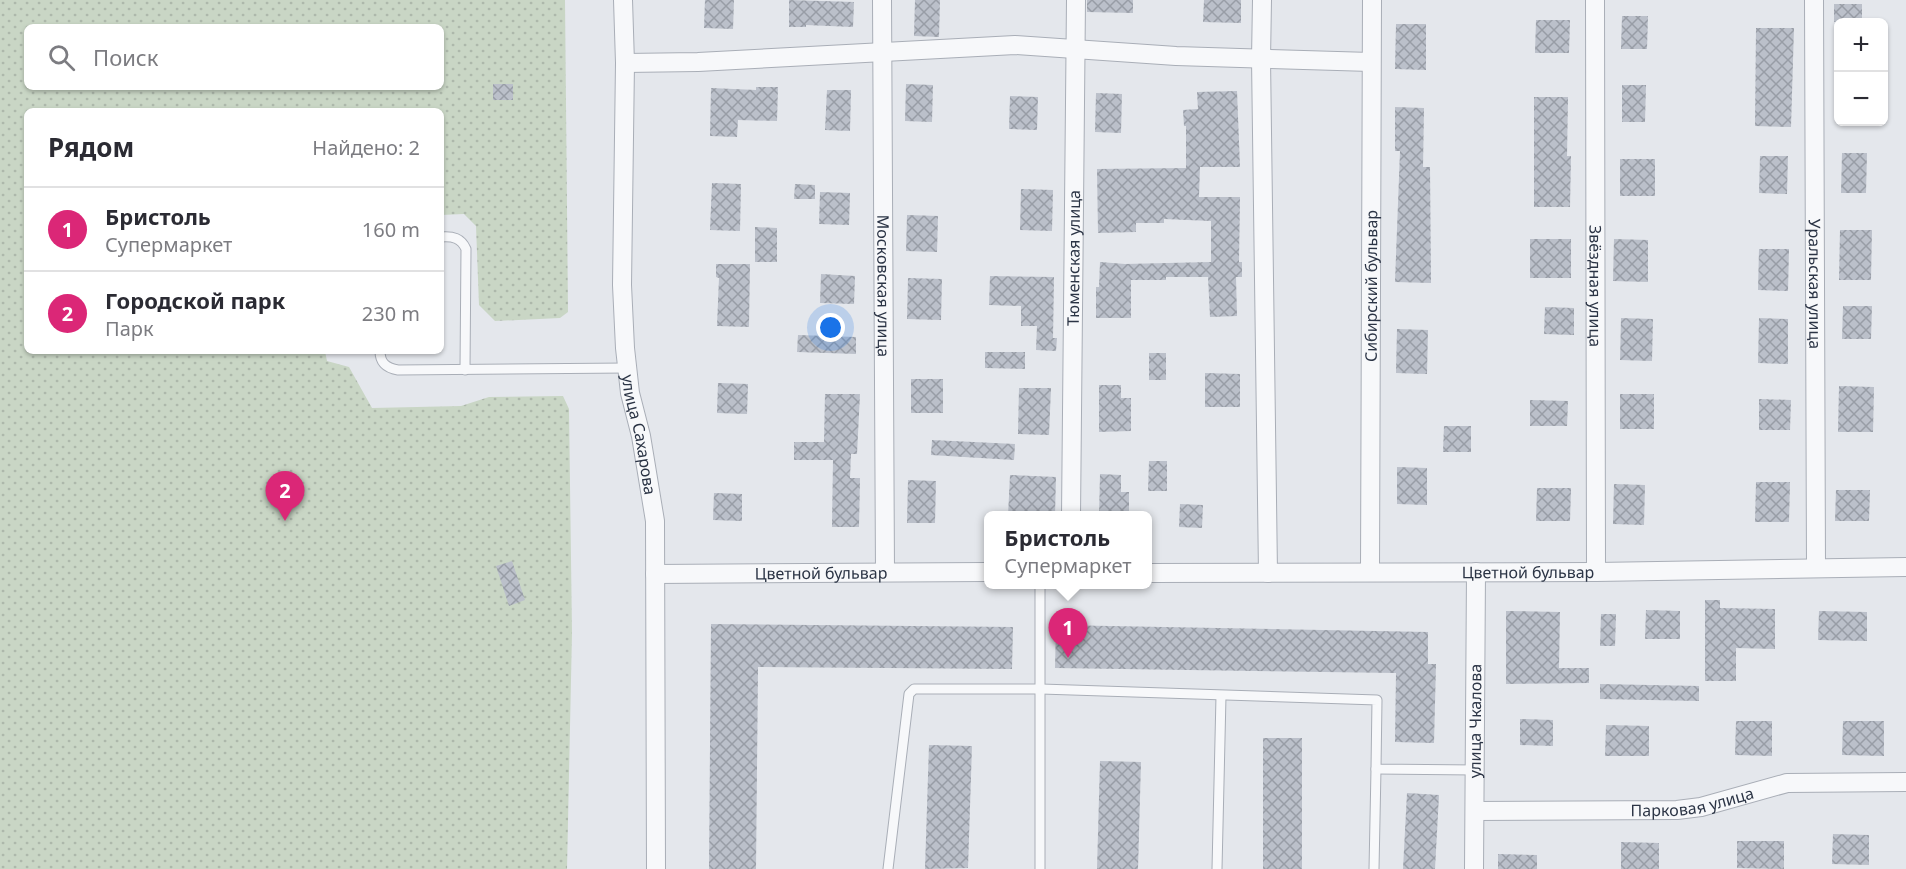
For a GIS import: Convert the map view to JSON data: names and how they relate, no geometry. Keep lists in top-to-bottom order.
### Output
{
  "streets": {
    "street": [
      "Тюменская улица",
      "Уральская улица",
      "Московская улица",
      "Сибирский бульвар",
      "Звёздная улица",
      "улица Сахарова",
      "Цветной бульвар",
      "улица Чкалова",
      "Парковая улица"
    ]
  },
  "crossings": [
    ["Уральская улица", "Цветной бульвар"],
    ["Московская улица", "Цветной бульвар"],
    ["Сибирский бульвар", "Цветной бульвар"],
    ["Звёздная улица", "Цветной бульвар"],
    ["улица Сахарова", "Цветной бульвар"],
    ["Цветной бульвар", "улица Чкалова"],
    ["улица Чкалова", "Парковая улица"]
  ],
  "page": {
    "map_buttons": ["+", "−"],
    "search": "Поиск",
    "heading": ["Рядом", "Найдено: 2"],
    "list": [
      {
        "mark": "1",
        "name": "Бристоль",
        "note": "Супермаркет",
        "value": "160 m"
      },
      {
        "mark": "2",
        "name": "Городской парк",
        "note": "Парк",
        "value": "230 m"
      }
    ],
    "pins": ["2", "1"],
    "popup": ["Бристоль", "Супермаркет"]
  }
}
